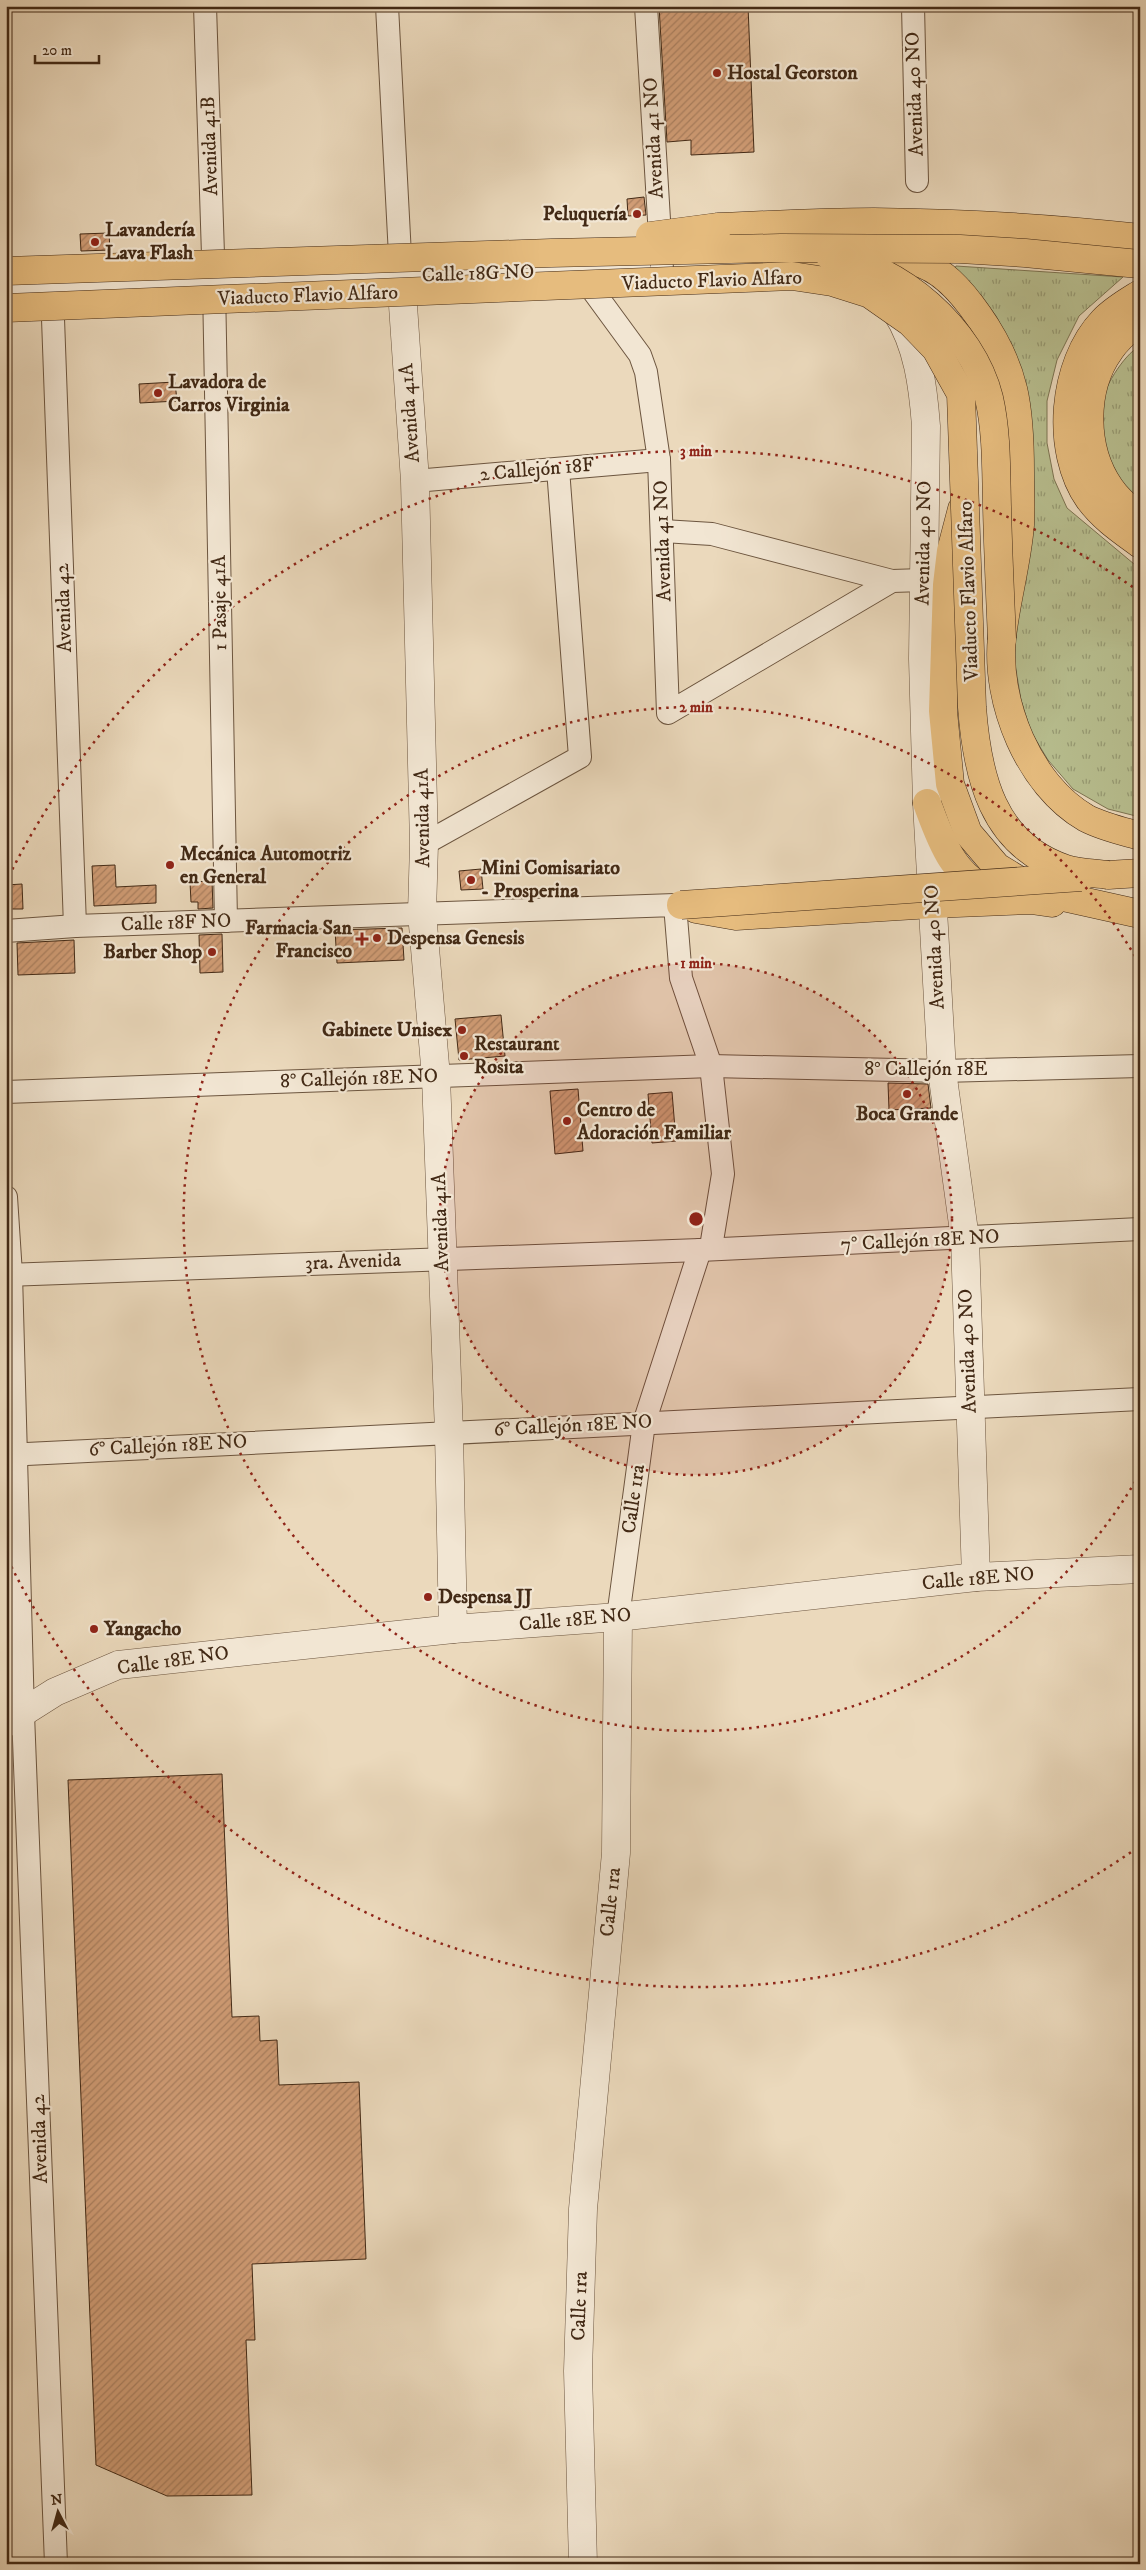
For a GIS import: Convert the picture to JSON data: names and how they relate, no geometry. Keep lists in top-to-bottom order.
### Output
{
  "streets": {
    "main road": ["Viaducto Flavio Alfaro"],
    "street": [
      "Avenida 40 NO",
      "Avenida 41 NO",
      "Avenida 41B",
      "Calle 18G NO",
      "Avenida 41A",
      "2 Callejón 18F",
      "1 Pasaje 41A",
      "Avenida 42",
      "Calle 18F NO",
      "8° Callejón 18E",
      "8° Callejón 18E NO",
      "7° Callejón 18E NO",
      "3ra. Avenida",
      "6° Callejón 18E NO",
      "Calle 1ra",
      "Calle 18E NO"
    ]
  },
  "crossings": [
    ["Avenida 40 NO", "Calle 18G NO"],
    ["Avenida 40 NO", "8° Callejón 18E"],
    ["Avenida 40 NO", "7° Callejón 18E NO"],
    ["Avenida 40 NO", "6° Callejón 18E NO"],
    ["Avenida 40 NO", "Calle 18E NO"],
    ["Avenida 41 NO", "Calle 18G NO"],
    ["Avenida 41 NO", "2 Callejón 18F"],
    ["Avenida 41B", "Calle 18G NO"],
    ["Avenida 41B", "1 Pasaje 41A"],
    ["Calle 18G NO", "Viaducto Flavio Alfaro"],
    ["Calle 18G NO", "Avenida 41A"],
    ["Calle 18G NO", "1 Pasaje 41A"],
    ["Calle 18G NO", "Avenida 42"],
    ["Avenida 41A", "2 Callejón 18F"],
    ["Avenida 41A", "Calle 18F NO"],
    ["Avenida 41A", "8° Callejón 18E NO"],
    ["Avenida 41A", "3ra. Avenida"],
    ["Avenida 41A", "6° Callejón 18E NO"],
    ["Avenida 41A", "Calle 18E NO"],
    ["1 Pasaje 41A", "Calle 18F NO"],
    ["Avenida 42", "Calle 18F NO"],
    ["Avenida 42", "3ra. Avenida"],
    ["Avenida 42", "6° Callejón 18E NO"],
    ["Avenida 42", "Calle 18E NO"],
    ["8° Callejón 18E", "8° Callejón 18E NO"],
    ["7° Callejón 18E NO", "3ra. Avenida"],
    ["7° Callejón 18E NO", "Calle 1ra"],
    ["3ra. Avenida", "Calle 1ra"],
    ["6° Callejón 18E NO", "Calle 1ra"],
    ["Calle 1ra", "Calle 18E NO"]
  ],
  "places": {
    "other": [
      "Hostal Georston",
      "Peluquería",
      "Lavandería Lava Flash",
      "Lavadora de Carros Virginia",
      "Mecánica Automotriz en General",
      "Mini Comisariato - Prosperina",
      "Despensa Genesis",
      "Barber Shop",
      "Gabinete Unisex",
      "Restaurant Rosita",
      "Boca Grande",
      "Centro de Adoración Familiar",
      "Despensa JJ",
      "Yangacho"
    ],
    "health": ["Farmacia San Francisco"]
  },
  "scale_bar": "20 m",
  "north": "top",
  "rings": ["3 min", "2 min", "1 min"]
}
